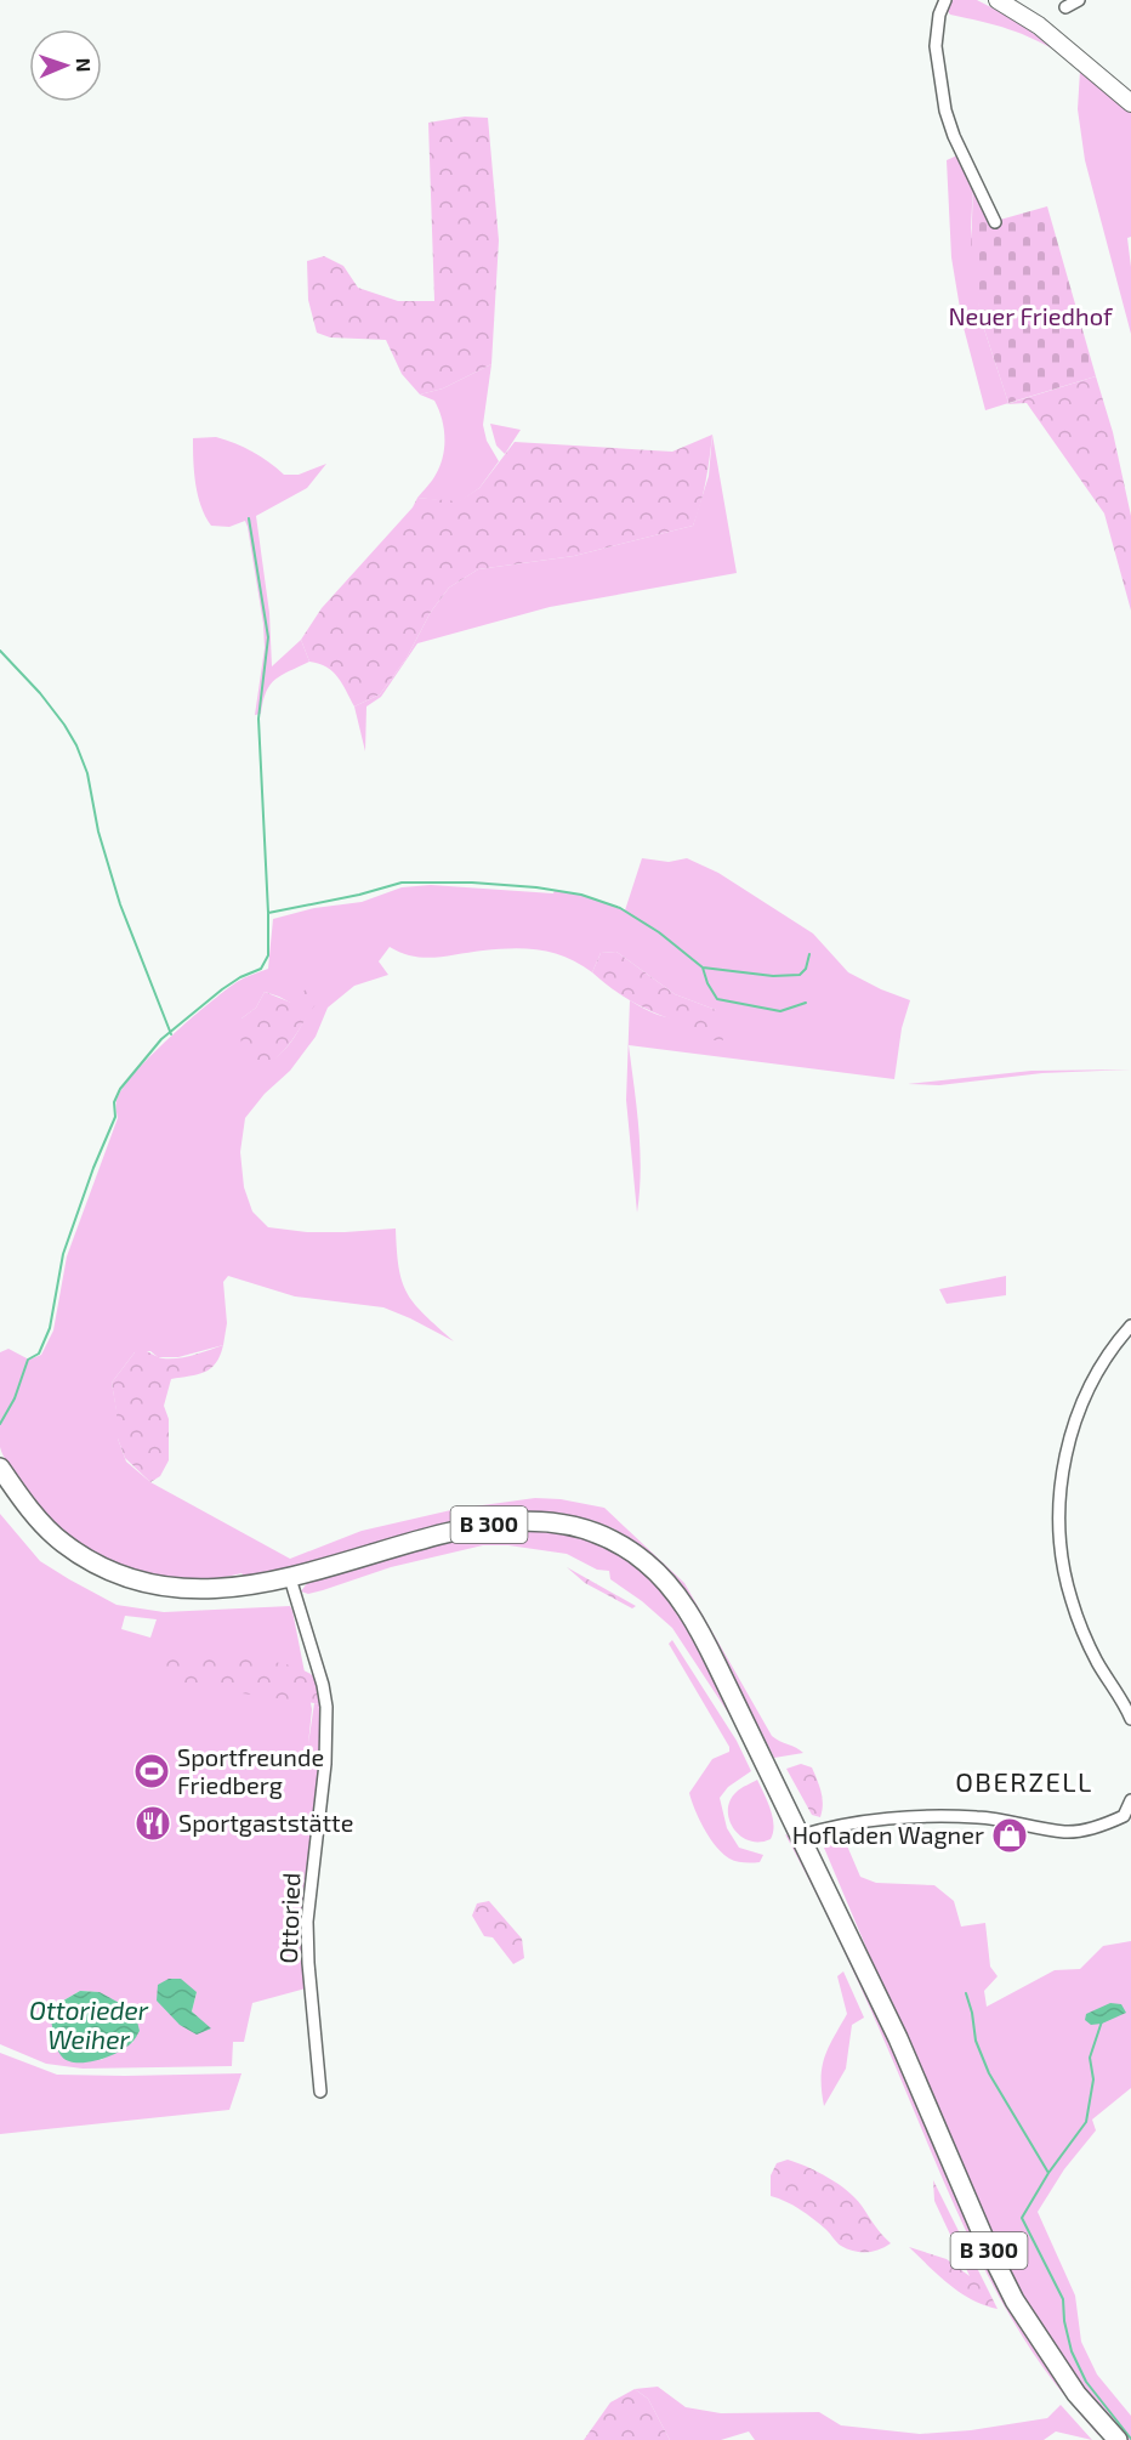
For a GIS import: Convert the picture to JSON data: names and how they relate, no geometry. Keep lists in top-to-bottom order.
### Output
{
  "streets": {
    "main road": ["B 300"],
    "street": ["Ottoried"]
  },
  "crossings": [
    ["B 300", "Ottoried"]
  ],
  "districts": ["OBERZELL"],
  "water": ["Ottorieder Weiher"],
  "parks": ["Neuer Friedhof"],
  "places": {
    "sports": ["Sportfreunde Friedberg"],
    "restaurant": ["Sportgaststätte"],
    "shop": ["Hofladen Wagner"]
  },
  "north": "right"
}
